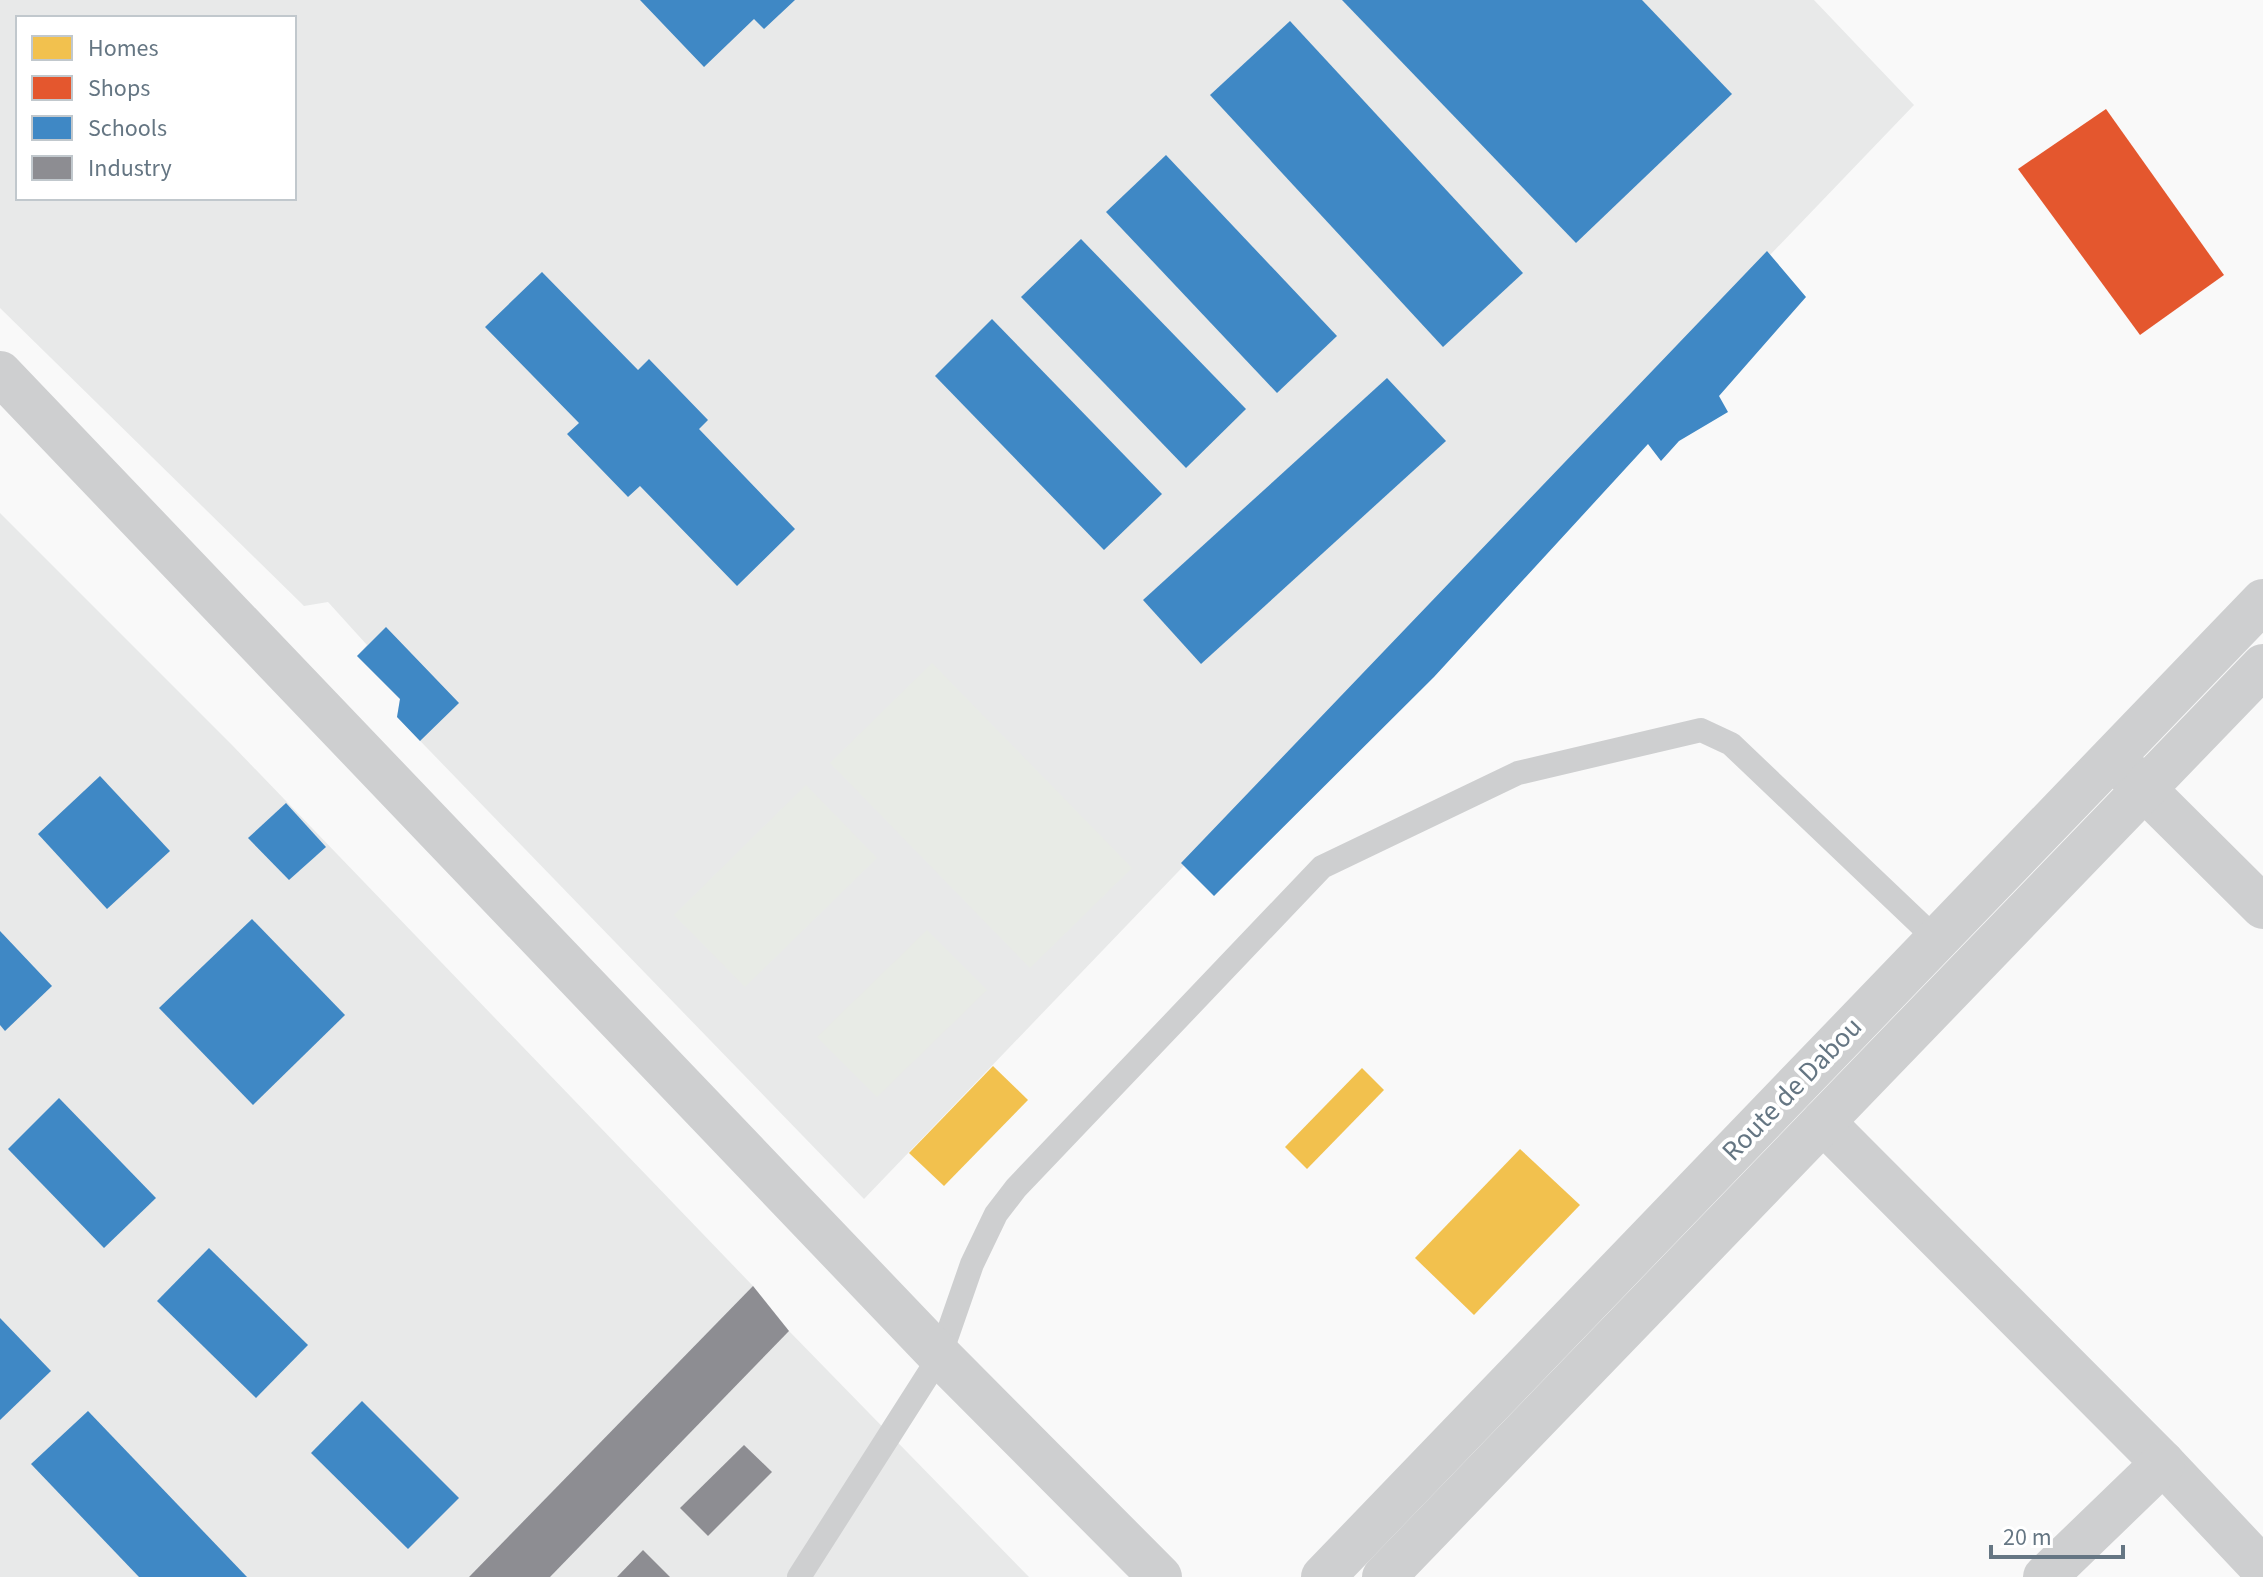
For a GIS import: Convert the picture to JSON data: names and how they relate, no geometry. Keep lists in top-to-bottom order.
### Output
{
  "streets": {
    "street": ["Route de Dabou"]
  },
  "legend": [
    "Homes",
    "Shops",
    "Schools",
    "Industry"
  ],
  "scale_bar": "20 m"
}
